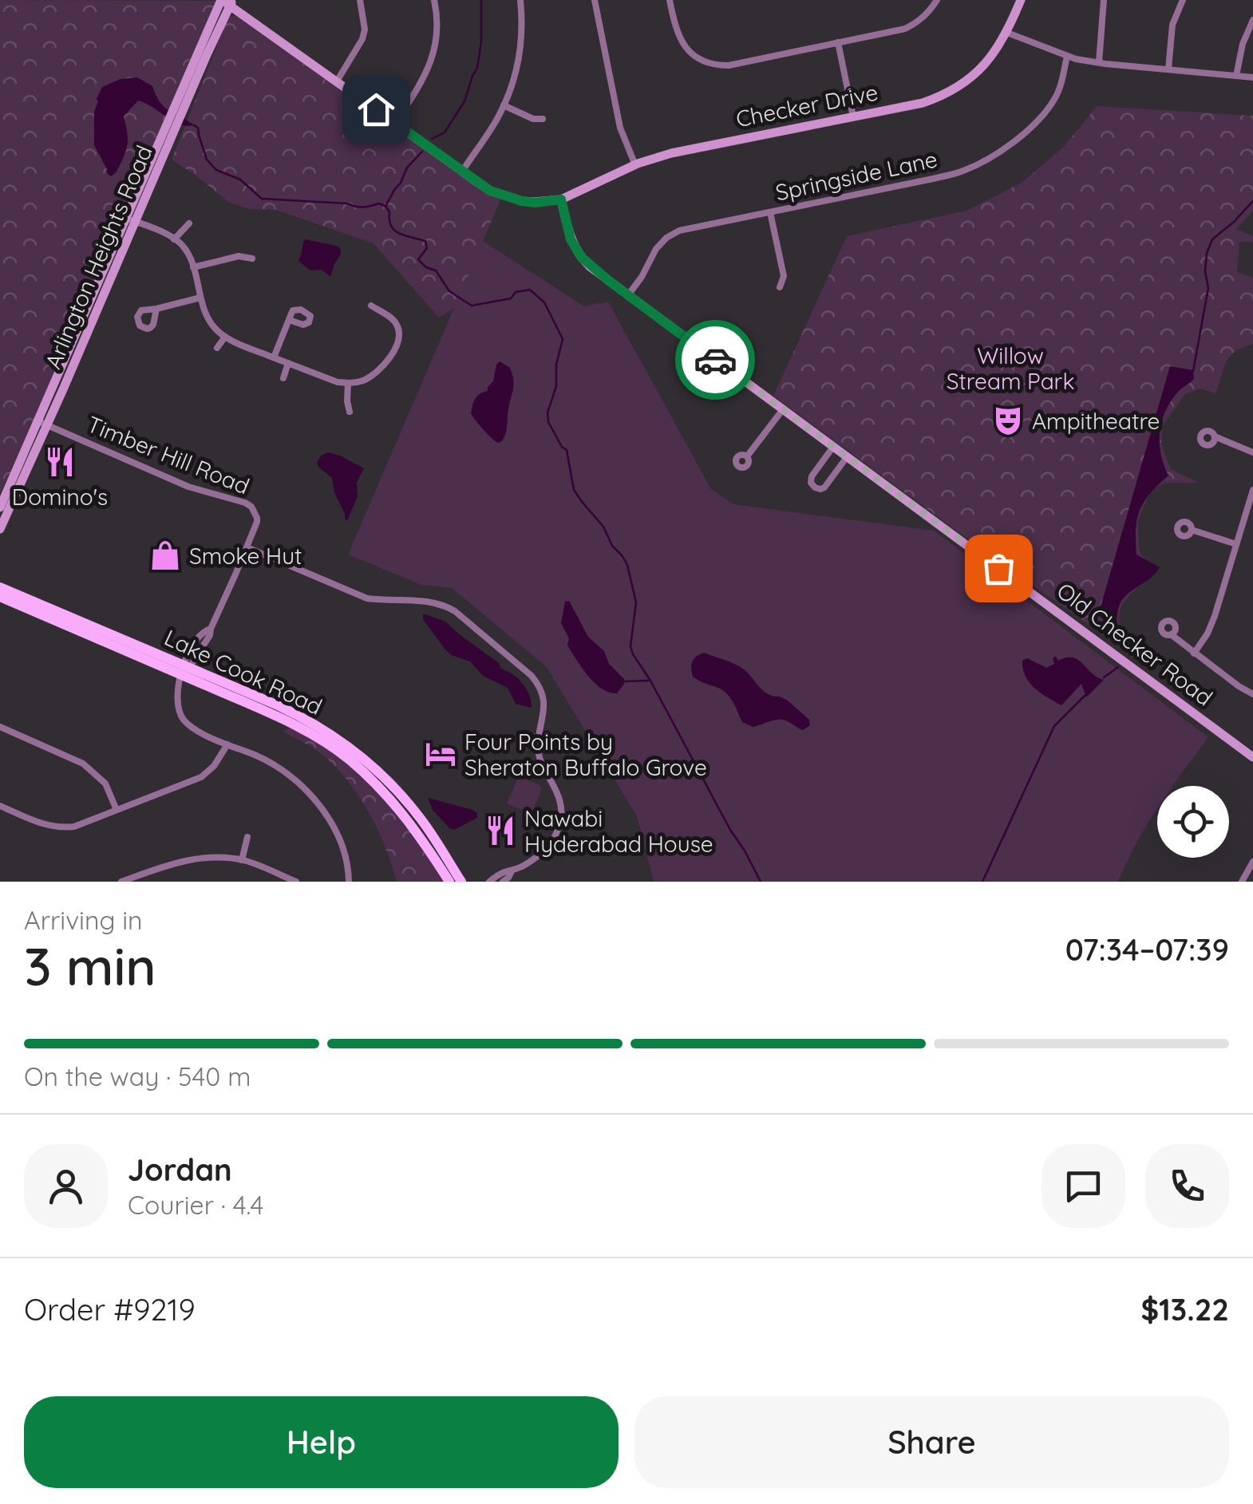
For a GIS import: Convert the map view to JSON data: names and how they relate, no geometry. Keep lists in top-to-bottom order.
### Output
{
  "streets": {
    "main road": ["Lake Cook Road"],
    "street": [
      "Checker Drive",
      "Springside Lane",
      "Arlington Heights Road",
      "Timber Hill Road",
      "Old Checker Road"
    ]
  },
  "crossings": [
    ["Checker Drive", "Old Checker Road"],
    ["Springside Lane", "Old Checker Road"],
    ["Arlington Heights Road", "Timber Hill Road"],
    ["Timber Hill Road", "Lake Cook Road"]
  ],
  "parks": ["Willow Stream Park"],
  "places": {
    "theatre": ["Ampitheatre"],
    "restaurant": ["Domino's", "Nawabi Hyderabad House"],
    "shop": ["Smoke Hut"],
    "hotel": ["Four Points by Sheraton Buffalo Grove"]
  },
  "page": {
    "heading": ["3 min", "Arriving in", "07:34–07:39"],
    "panel": [
      "Jordan",
      "Courier · 4.4",
      "Order #9219",
      "$13.22"
    ],
    "bar": "On the way · 540 m",
    "buttons": ["Help", "Share"]
  }
}
